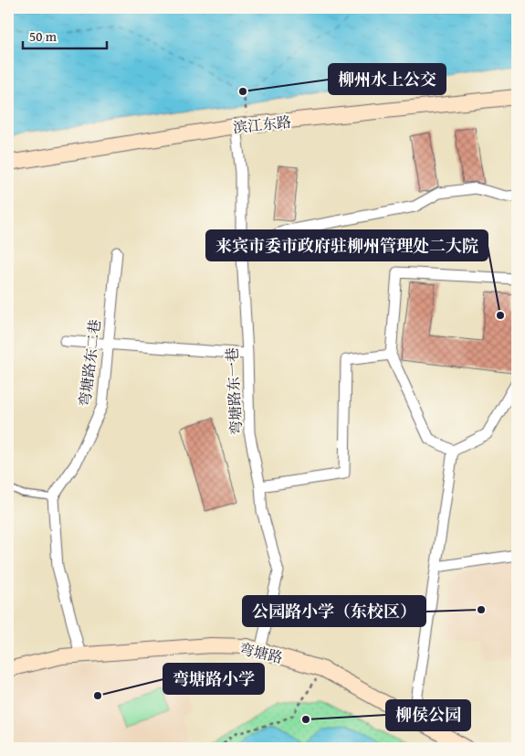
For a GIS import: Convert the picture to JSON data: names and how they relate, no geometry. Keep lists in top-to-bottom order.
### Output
{
  "streets": {
    "street": [
      "滨江东路",
      "弯塘路东二巷",
      "弯塘路东一巷",
      "弯塘路"
    ]
  },
  "crossings": [
    ["滨江东路", "弯塘路东一巷"],
    ["弯塘路东一巷", "弯塘路"]
  ],
  "places": [
    "柳州水上公交",
    "来宾市委市政府驻柳州管理处二大院",
    "公园路小学（东校区）",
    "弯塘路小学",
    "柳侯公园"
  ],
  "scale_bar": "50 m"
}
